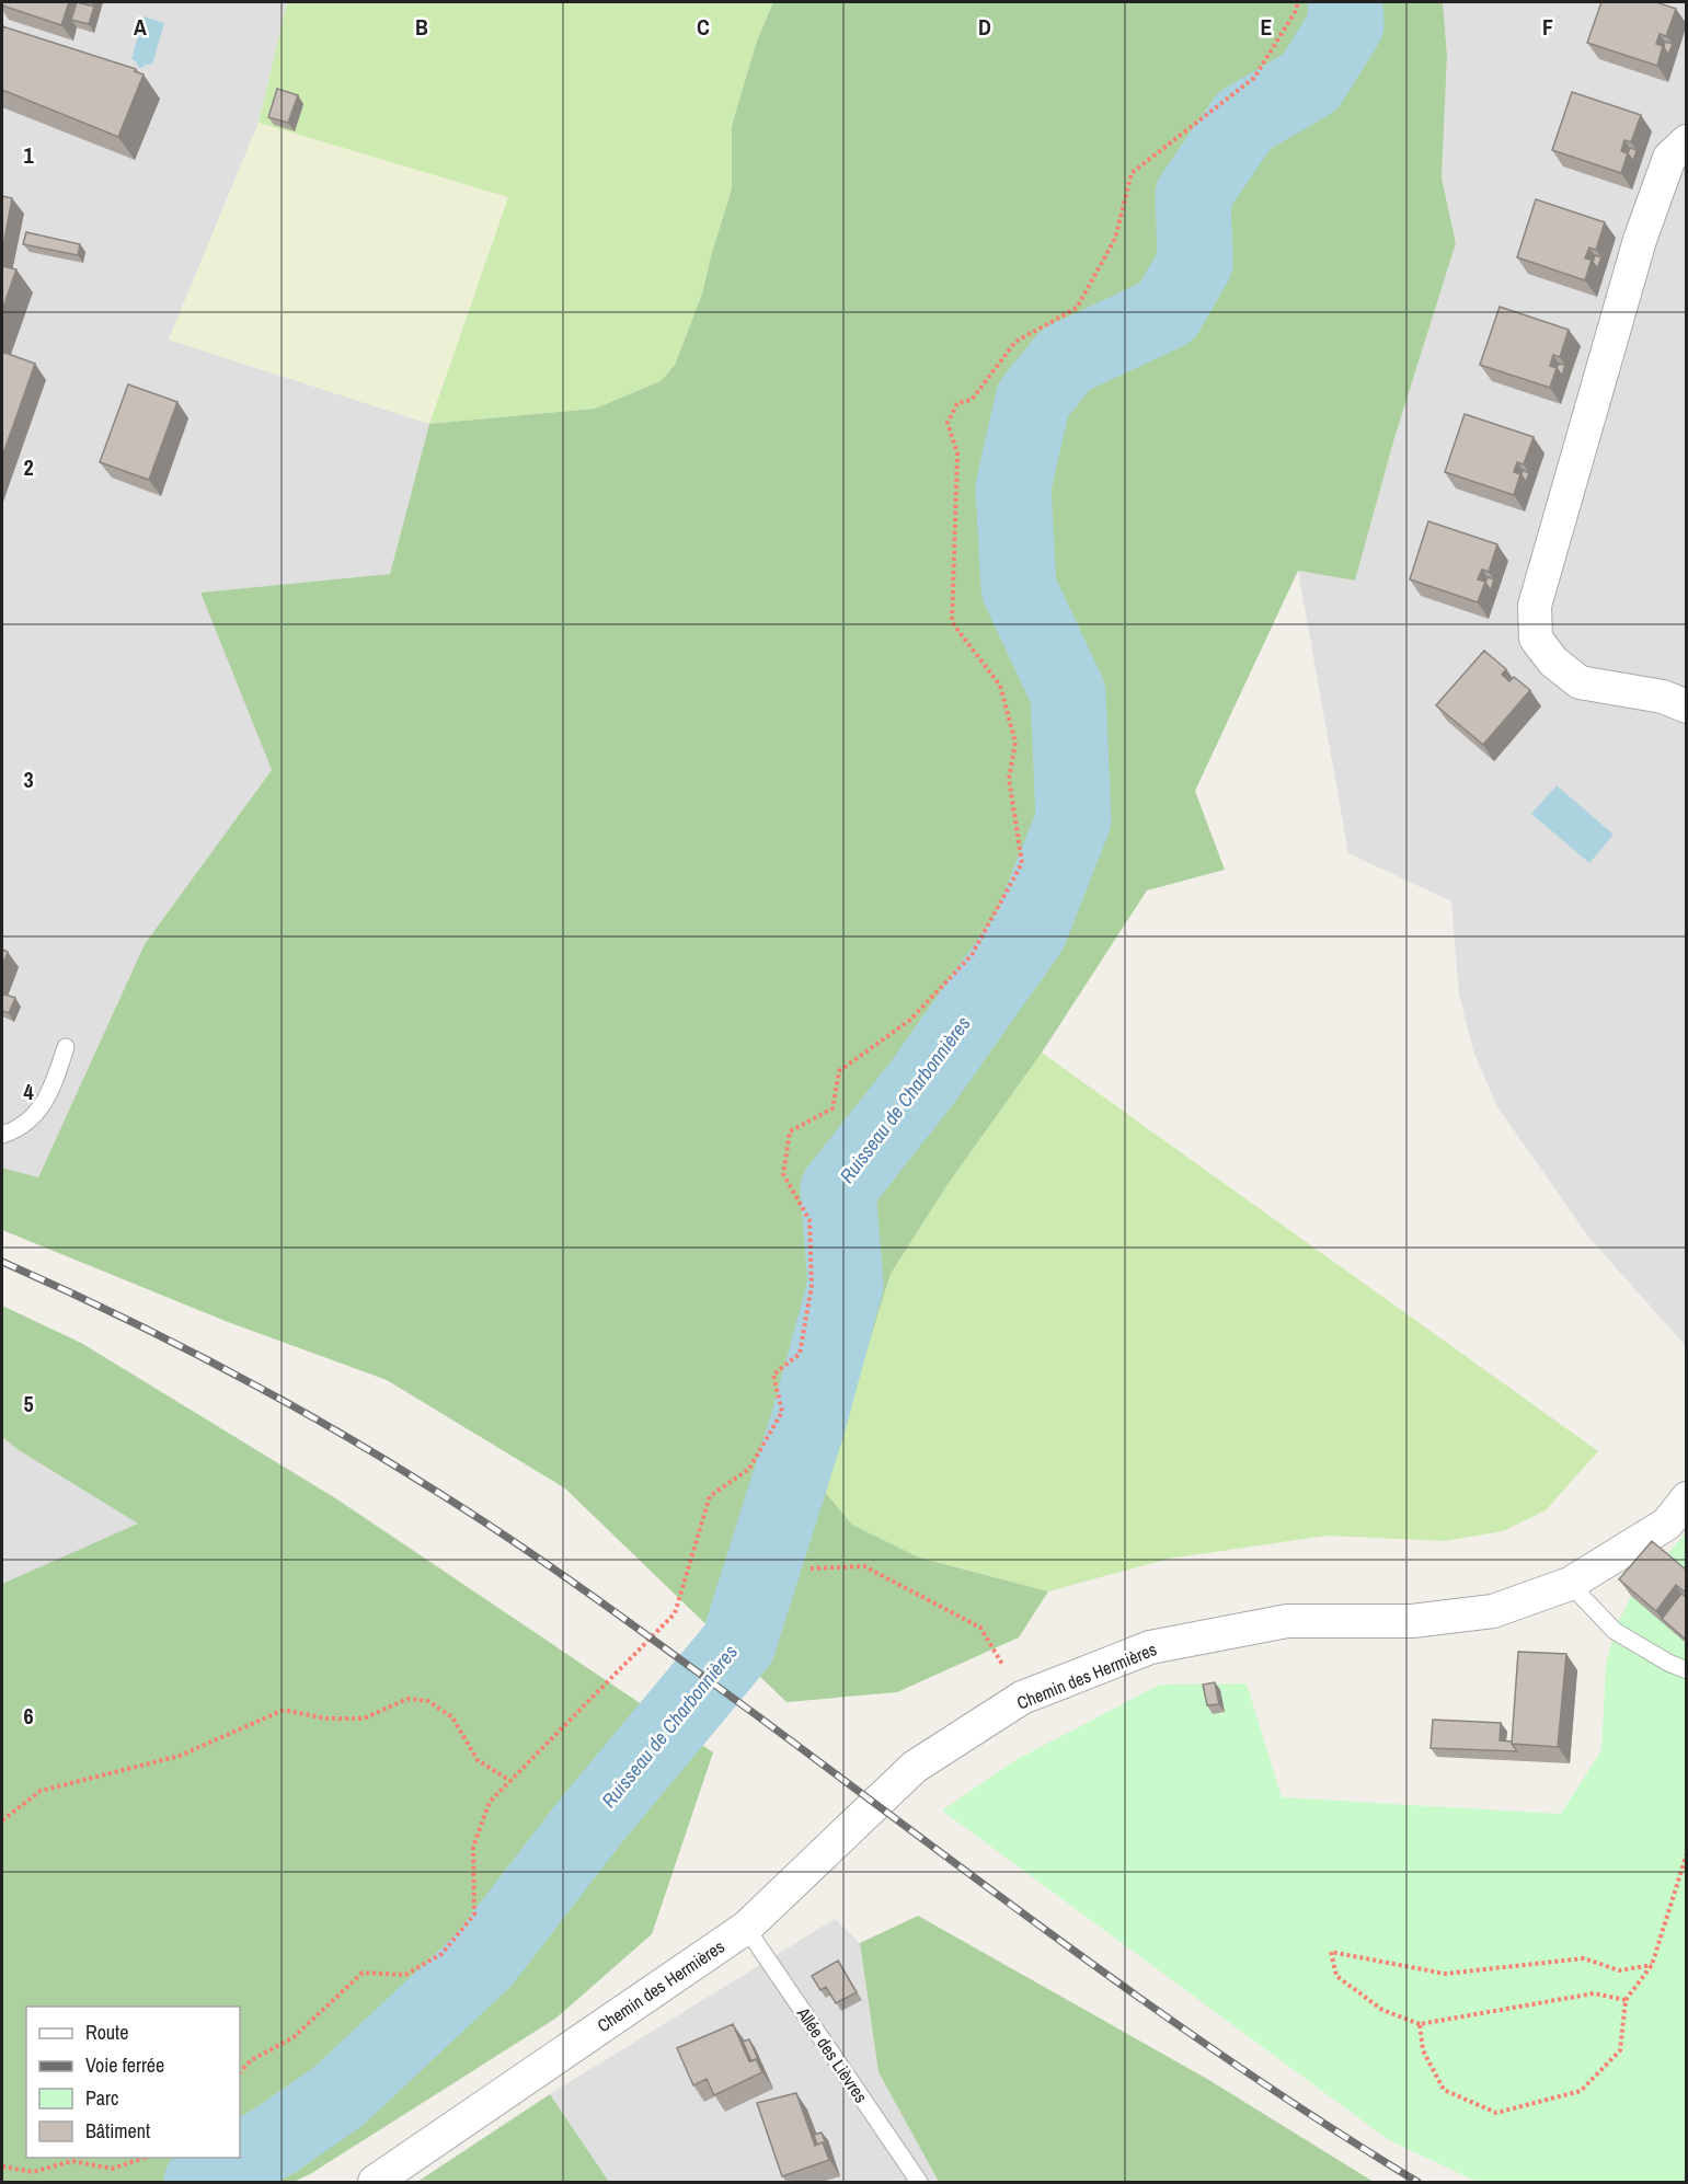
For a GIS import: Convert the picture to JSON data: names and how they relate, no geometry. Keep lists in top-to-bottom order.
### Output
{
  "streets": {
    "street": ["Chemin des Hermières"],
    "lane": ["Allée des Lièvres"]
  },
  "crossings": [
    ["Chemin des Hermières", "Allée des Lièvres"]
  ],
  "water": ["Ruisseau de Charbonnières"],
  "legend": [
    "Route",
    "Voie ferrée",
    "Parc",
    "Bâtiment"
  ],
  "grid": {
    "columns": [
      "A",
      "B",
      "C",
      "D",
      "E",
      "F"
    ],
    "rows": [
      "1",
      "2",
      "3",
      "4",
      "5",
      "6"
    ]
  }
}
